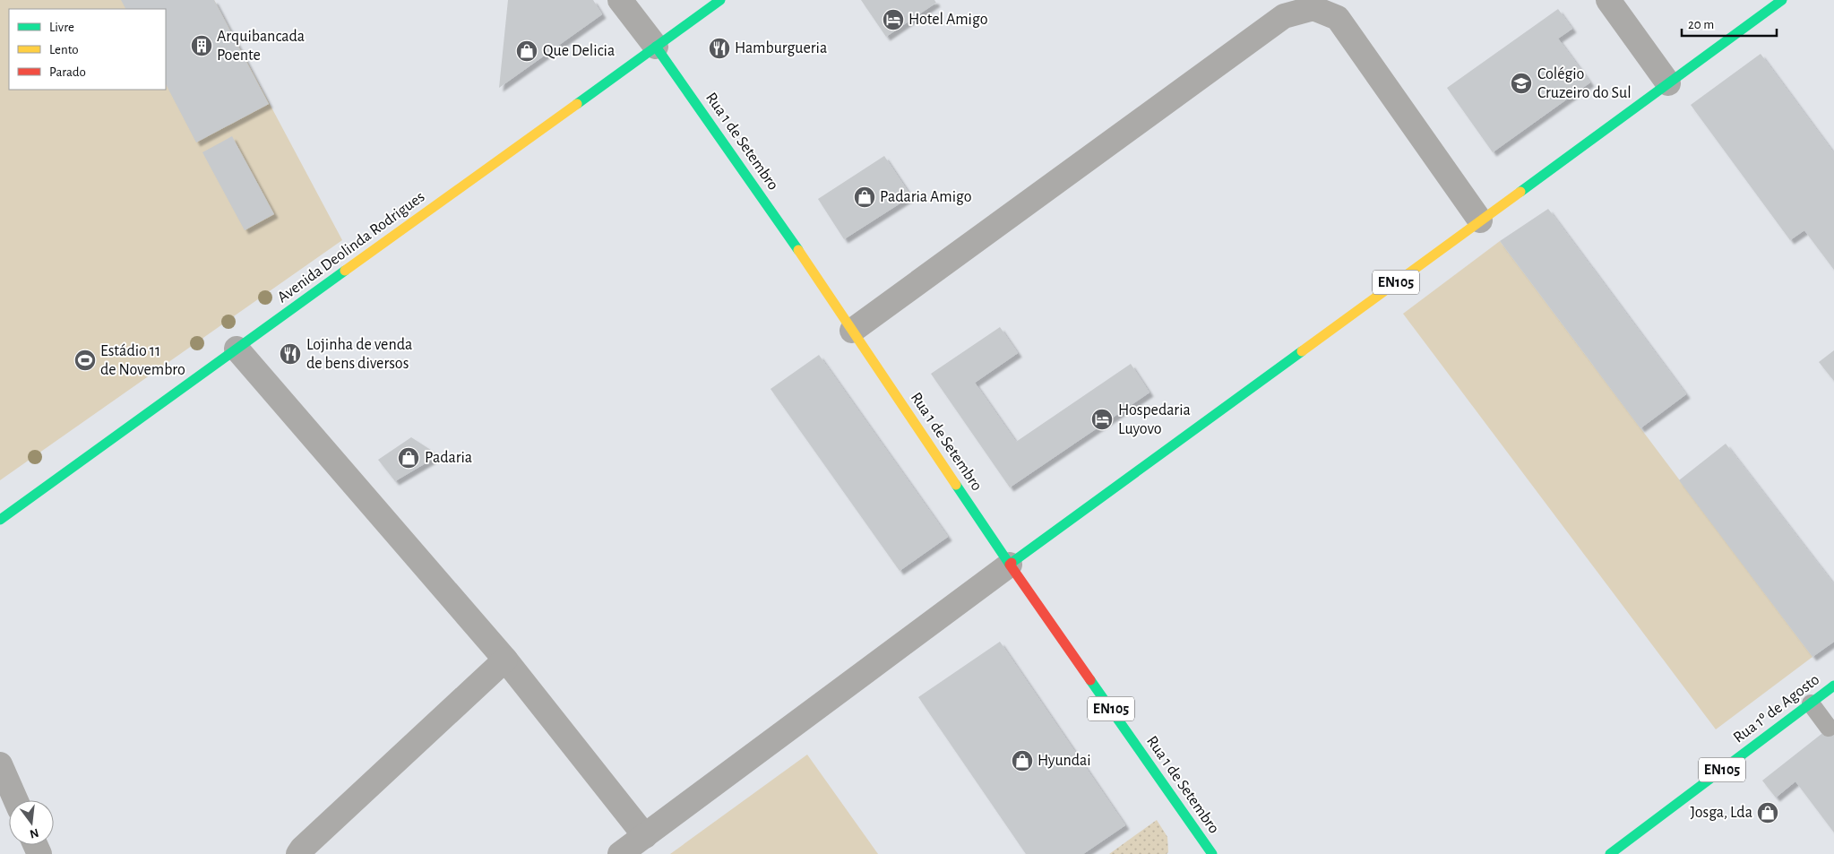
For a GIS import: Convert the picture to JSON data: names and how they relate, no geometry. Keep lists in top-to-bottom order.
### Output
{
  "streets": {
    "main road": [
      "Rua 1 de Setembro",
      "Avenida Deolinda Rodrigues",
      "EN105",
      "Rua 1º de Agosto"
    ]
  },
  "crossings": [
    ["Rua 1 de Setembro", "Avenida Deolinda Rodrigues"],
    ["Rua 1 de Setembro", "EN105"]
  ],
  "places": {
    "hotel": ["Hotel Amigo", "Hospedaria Luyovo"],
    "building": ["Arquibancada Poente"],
    "restaurant": ["Hamburgueria", "Lojinha de venda de bens diversos"],
    "shop": [
      "Que Delicia",
      "Padaria Amigo",
      "Padaria",
      "Hyundai",
      "Josga, Lda"
    ],
    "school or university": ["Colégio Cruzeiro do Sul"],
    "sports": ["Estádio 11 de Novembro"]
  },
  "legend": ["Livre", "Lento", "Parado"],
  "scale_bar": "20 m",
  "north": "bottom"
}
